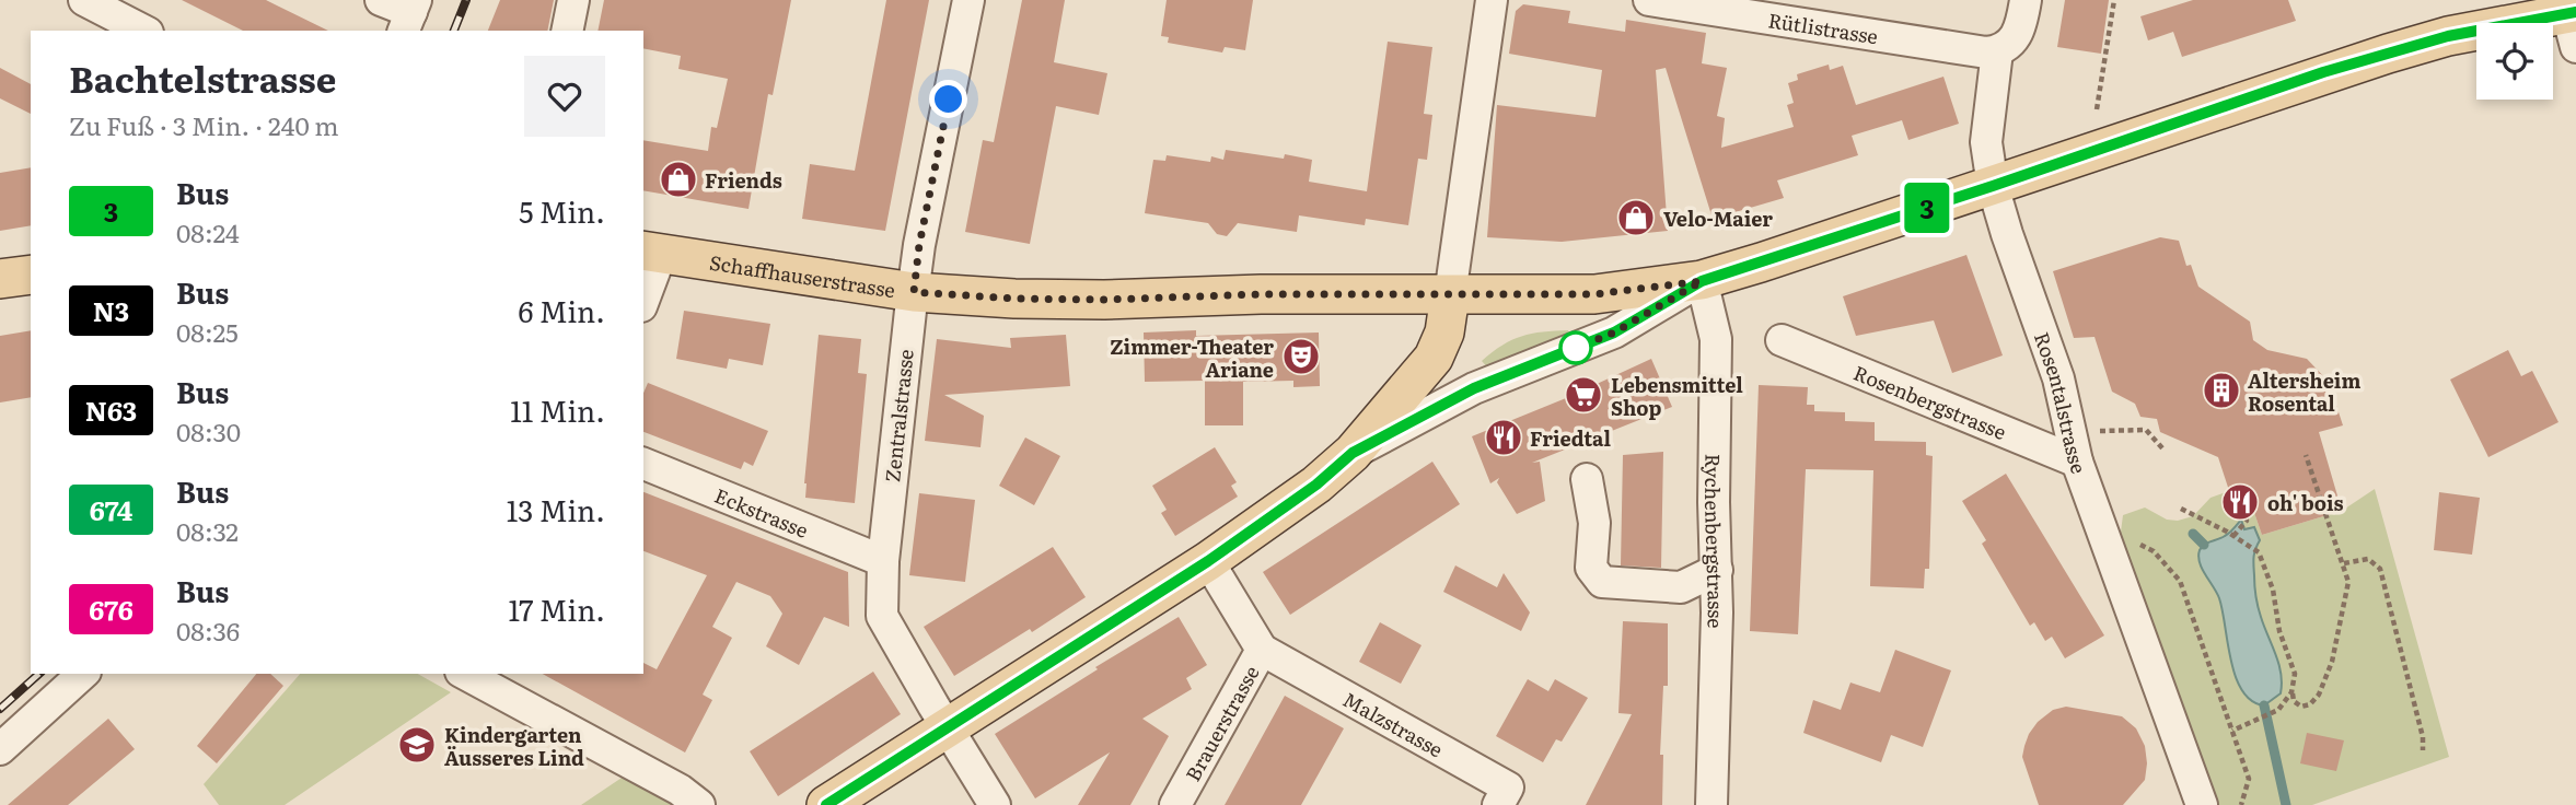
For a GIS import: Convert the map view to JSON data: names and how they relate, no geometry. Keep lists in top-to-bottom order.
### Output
{
  "streets": {
    "main road": ["Schaffhauserstrasse"],
    "street": [
      "Rütlistrasse",
      "Rosenbergstrasse",
      "Rosentalstrasse",
      "Zentralstrasse",
      "Eckstrasse",
      "Rychenbergstrasse",
      "Brauerstrasse",
      "Malzstrasse"
    ]
  },
  "crossings": [
    ["Rütlistrasse", "Rosentalstrasse"],
    ["Schaffhauserstrasse", "Rosentalstrasse"],
    ["Schaffhauserstrasse", "Zentralstrasse"],
    ["Schaffhauserstrasse", "Rychenbergstrasse"],
    ["Rosenbergstrasse", "Rosentalstrasse"],
    ["Zentralstrasse", "Eckstrasse"],
    ["Brauerstrasse", "Malzstrasse"]
  ],
  "places": {
    "shop": ["Friends", "Velo-Maier"],
    "theatre": ["Zimmer-Theater Ariane"],
    "building": ["Altersheim Rosental"],
    "supermarket": ["Lebensmittel Shop"],
    "restaurant": ["Friedtal", "oh' bois"],
    "school or university": ["Kindergarten Äusseres Lind"]
  },
  "lines": ["bus line 3"],
  "page": {
    "on_map": "3",
    "heading": ["Bachtelstrasse", "Zu Fuß · 3 Min. · 240 m"],
    "list": [
      {
        "mark": "3",
        "name": "Bus",
        "note": "08:24",
        "value": "5 Min."
      },
      {
        "mark": "N3",
        "name": "Bus",
        "note": "08:25",
        "value": "6 Min."
      },
      {
        "mark": "N63",
        "name": "Bus",
        "note": "08:30",
        "value": "11 Min."
      },
      {
        "mark": "674",
        "name": "Bus",
        "note": "08:32",
        "value": "13 Min."
      },
      {
        "mark": "676",
        "name": "Bus",
        "note": "08:36",
        "value": "17 Min."
      }
    ]
  }
}
